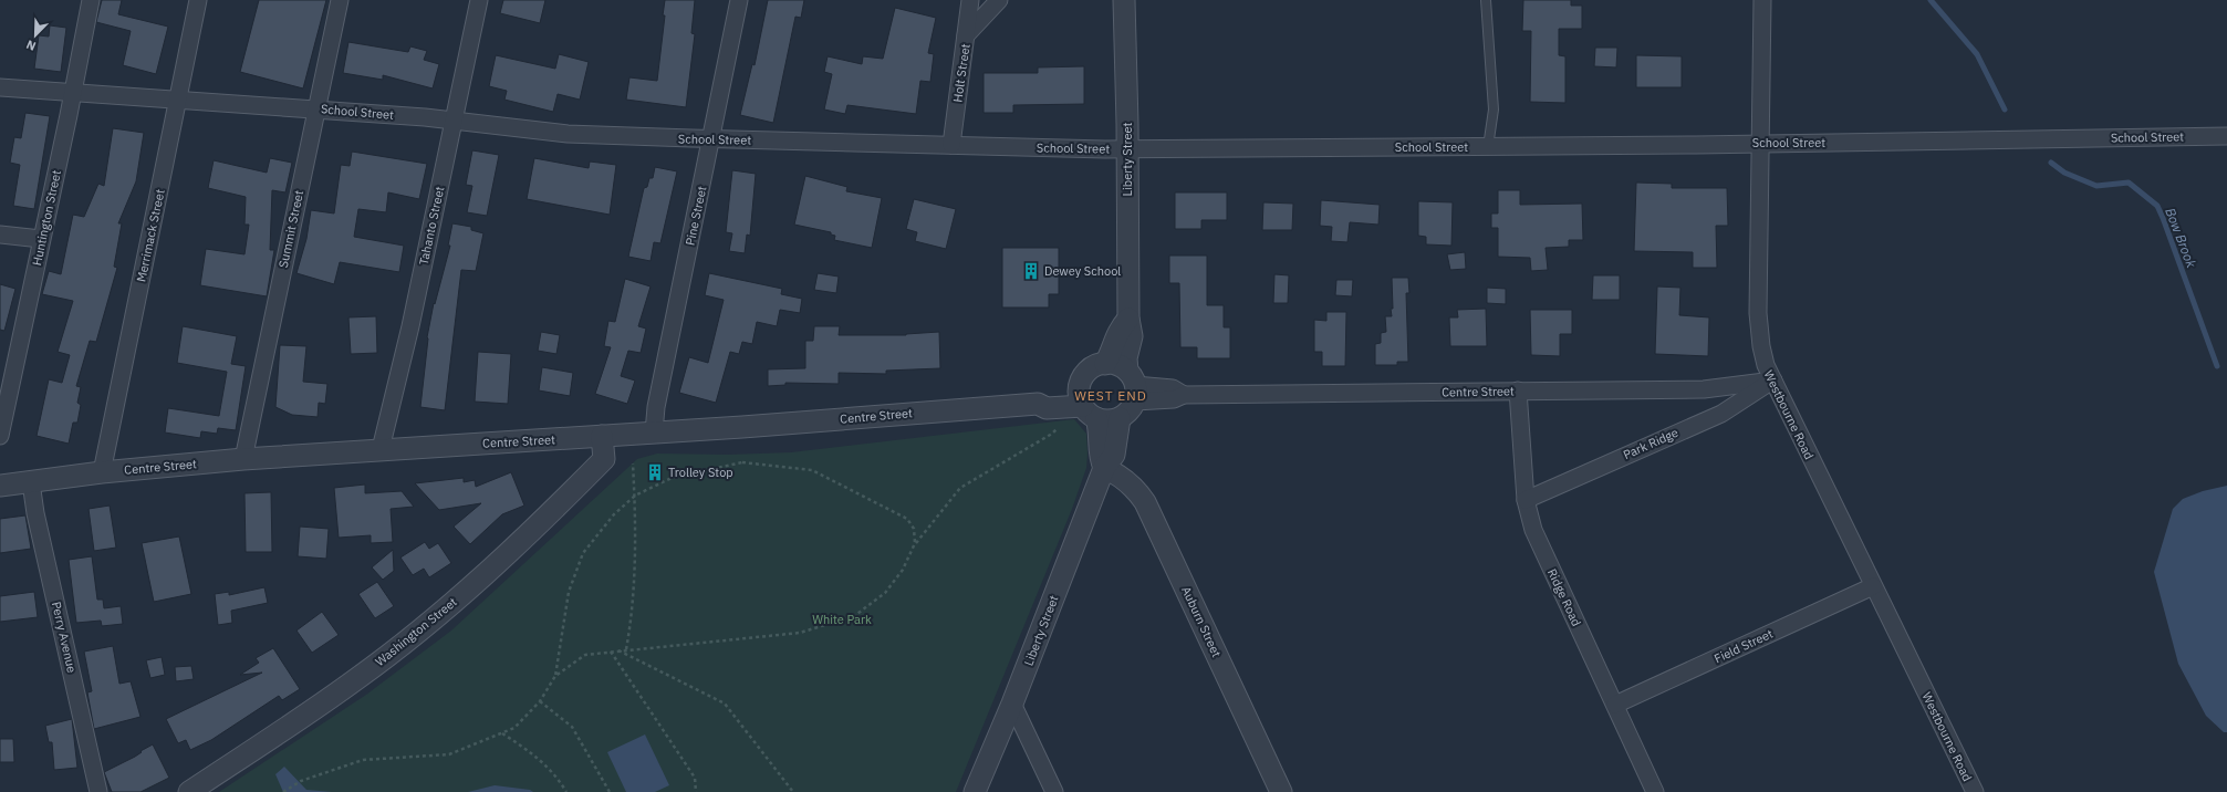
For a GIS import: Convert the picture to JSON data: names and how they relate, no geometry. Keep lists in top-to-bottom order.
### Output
{
  "streets": {
    "street": [
      "Holt Street",
      "School Street",
      "Liberty Street",
      "Pine Street",
      "Huntington Street",
      "Tahanto Street",
      "Summit Street",
      "Merrimack Street",
      "Centre Street",
      "Westbourne Road",
      "Park Ridge",
      "Ridge Road",
      "Auburn Street",
      "Washington Street",
      "Perry Avenue",
      "Field Street"
    ]
  },
  "crossings": [
    ["Holt Street", "School Street"],
    ["School Street", "Liberty Street"],
    ["School Street", "Pine Street"],
    ["School Street", "Huntington Street"],
    ["School Street", "Tahanto Street"],
    ["School Street", "Summit Street"],
    ["School Street", "Merrimack Street"],
    ["School Street", "Westbourne Road"],
    ["Liberty Street", "Centre Street"],
    ["Liberty Street", "Auburn Street"],
    ["Pine Street", "Centre Street"],
    ["Tahanto Street", "Centre Street"],
    ["Summit Street", "Centre Street"],
    ["Merrimack Street", "Centre Street"],
    ["Centre Street", "Westbourne Road"],
    ["Centre Street", "Park Ridge"],
    ["Centre Street", "Ridge Road"],
    ["Centre Street", "Washington Street"],
    ["Centre Street", "Perry Avenue"],
    ["Westbourne Road", "Park Ridge"],
    ["Westbourne Road", "Field Street"],
    ["Park Ridge", "Ridge Road"],
    ["Ridge Road", "Field Street"]
  ],
  "districts": ["WEST END"],
  "water": ["Bow Brook"],
  "parks": ["White Park"],
  "places": {
    "building": ["Dewey School", "Trolley Stop"]
  },
  "north": "bottom left"
}
